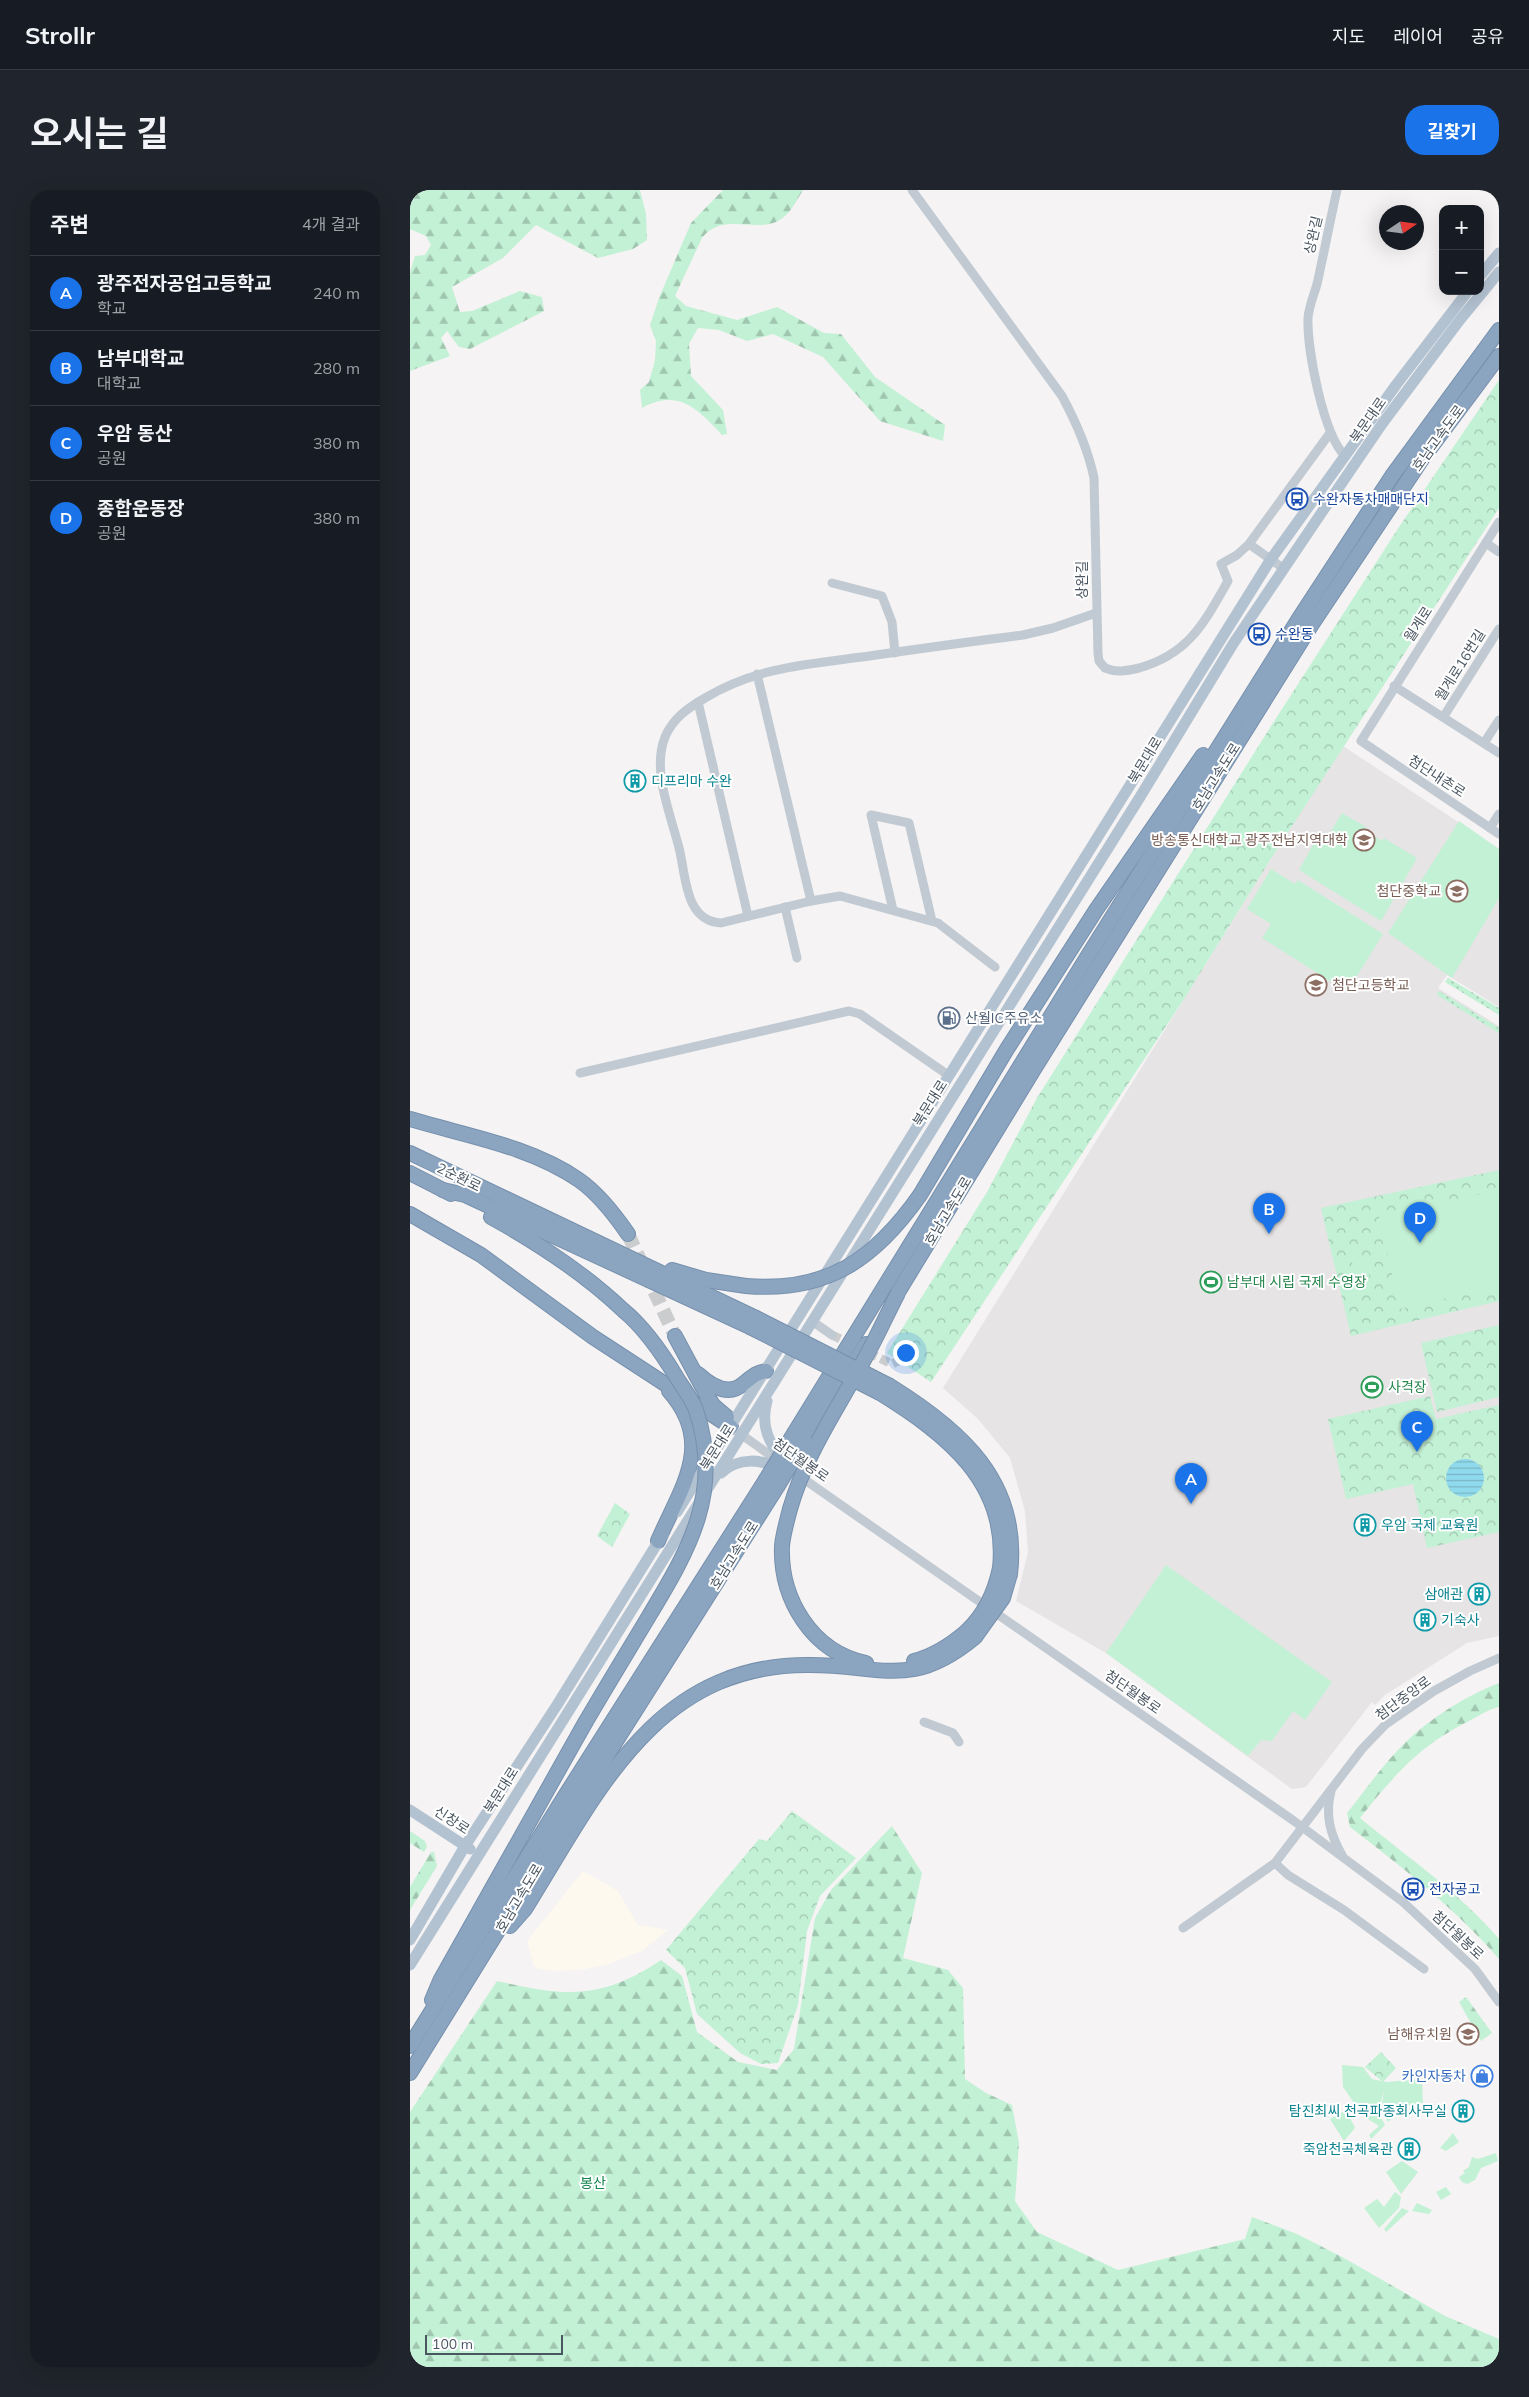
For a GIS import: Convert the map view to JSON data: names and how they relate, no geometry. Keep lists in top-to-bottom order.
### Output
{
  "streets": {
    "highway": ["호남고속도로", "2순환로"],
    "main road": ["북문대로", "신창로"],
    "street": [
      "상완길",
      "월계로",
      "월계로16번길",
      "첨단내촌로",
      "첨단월봉로",
      "첨단중앙로"
    ]
  },
  "crossings": [
    ["상완길", "북문대로"],
    ["북문대로", "첨단월봉로"],
    ["북문대로", "신창로"],
    ["월계로", "첨단내촌로"],
    ["첨단월봉로", "첨단중앙로"]
  ],
  "parks": ["봉산"],
  "places": {
    "bus stop": ["수완자동차매매단지", "수완동", "전자공고"],
    "building": [
      "디프리마 수완",
      "우암 국제 교육원",
      "삼애관",
      "기숙사",
      "탐진최씨 천곡파종회사무실",
      "죽암천곡체육관"
    ],
    "school or university": [
      "방송통신대학교 광주전남지역대학",
      "첨단중학교",
      "첨단고등학교",
      "남해유치원"
    ],
    "fuel station": ["산월IC주유소"],
    "sports": ["남부대 시립 국제 수영장", "사격장"],
    "shop": ["카인자동차"]
  },
  "scale_bar": "100 m",
  "north": "right",
  "page": {
    "header": "Strollr",
    "nav": ["지도", "레이어", "공유"],
    "title": "오시는 길",
    "buttons": "길찾기",
    "heading": ["주변", "4개 결과"],
    "map_buttons": ["+", "−"],
    "list": [
      {
        "mark": "A",
        "name": "광주전자공업고등학교",
        "note": "학교",
        "value": "240 m"
      },
      {
        "mark": "B",
        "name": "남부대학교",
        "note": "대학교",
        "value": "280 m"
      },
      {
        "mark": "C",
        "name": "우암 동산",
        "note": "공원",
        "value": "380 m"
      },
      {
        "mark": "D",
        "name": "종합운동장",
        "note": "공원",
        "value": "380 m"
      }
    ],
    "pins": [
      "B",
      "D",
      "C",
      "A"
    ],
    "scale": "100 m"
  }
}
